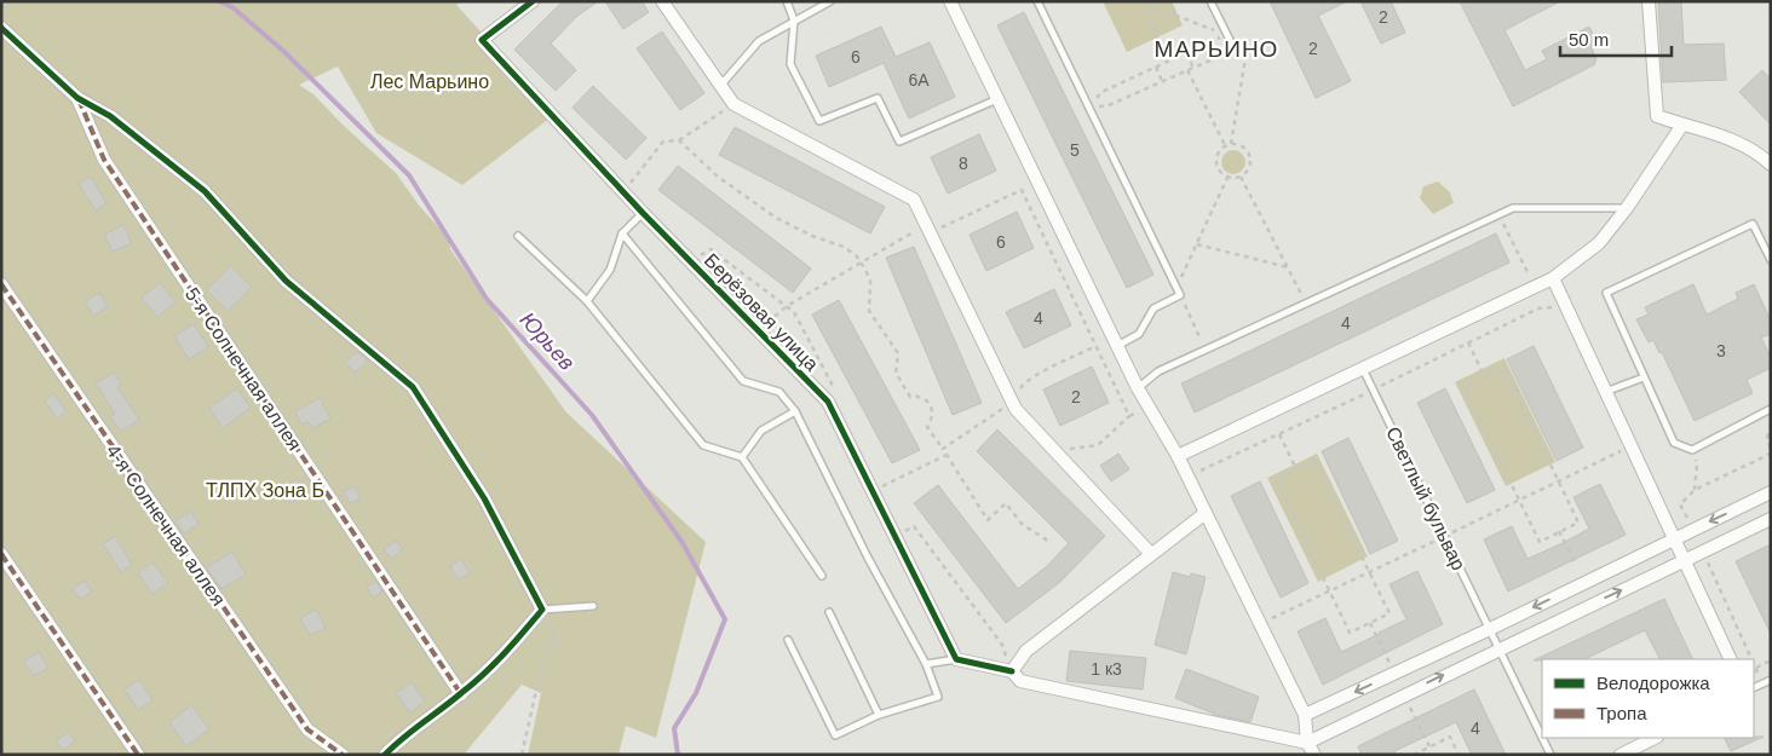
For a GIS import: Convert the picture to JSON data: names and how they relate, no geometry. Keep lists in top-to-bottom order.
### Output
{
  "streets": {
    "street": ["Берёзовая улица", "5-я Солнечная аллея", "4-я Солнечная аллея"],
    "lane": ["Светлый бульвар"]
  },
  "districts": ["МАРЬИНО"],
  "water": ["Юрьев"],
  "parks": ["Лес Марьино", "ТЛПХ Зона Б"],
  "house_numbers": [
    "2",
    "2",
    "6",
    "6А",
    "5",
    "8",
    "6",
    "4",
    "4",
    "3",
    "2",
    "1 к3",
    "4"
  ],
  "legend": ["Велодорожка", "Тропа"],
  "scale_bar": "50 m"
}
